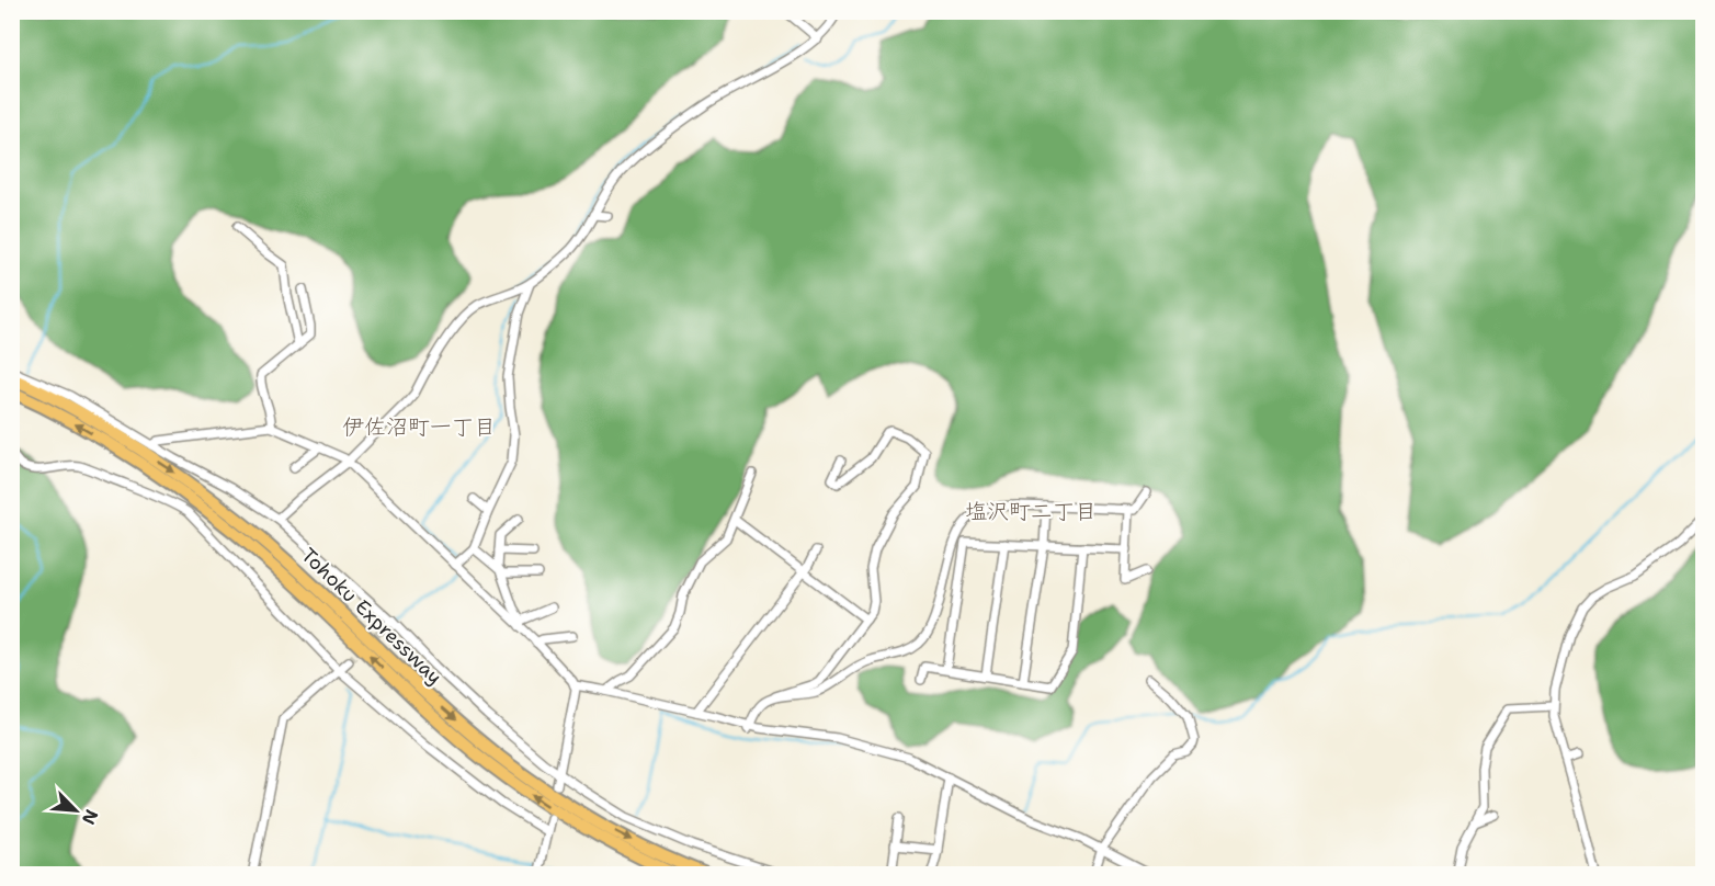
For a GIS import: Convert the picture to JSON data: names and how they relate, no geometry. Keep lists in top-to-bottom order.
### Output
{
  "streets": {
    "highway": ["Tohoku Expressway"]
  },
  "districts": ["伊佐沼町一丁目", "塩沢町二丁目"],
  "north": "bottom right"
}
